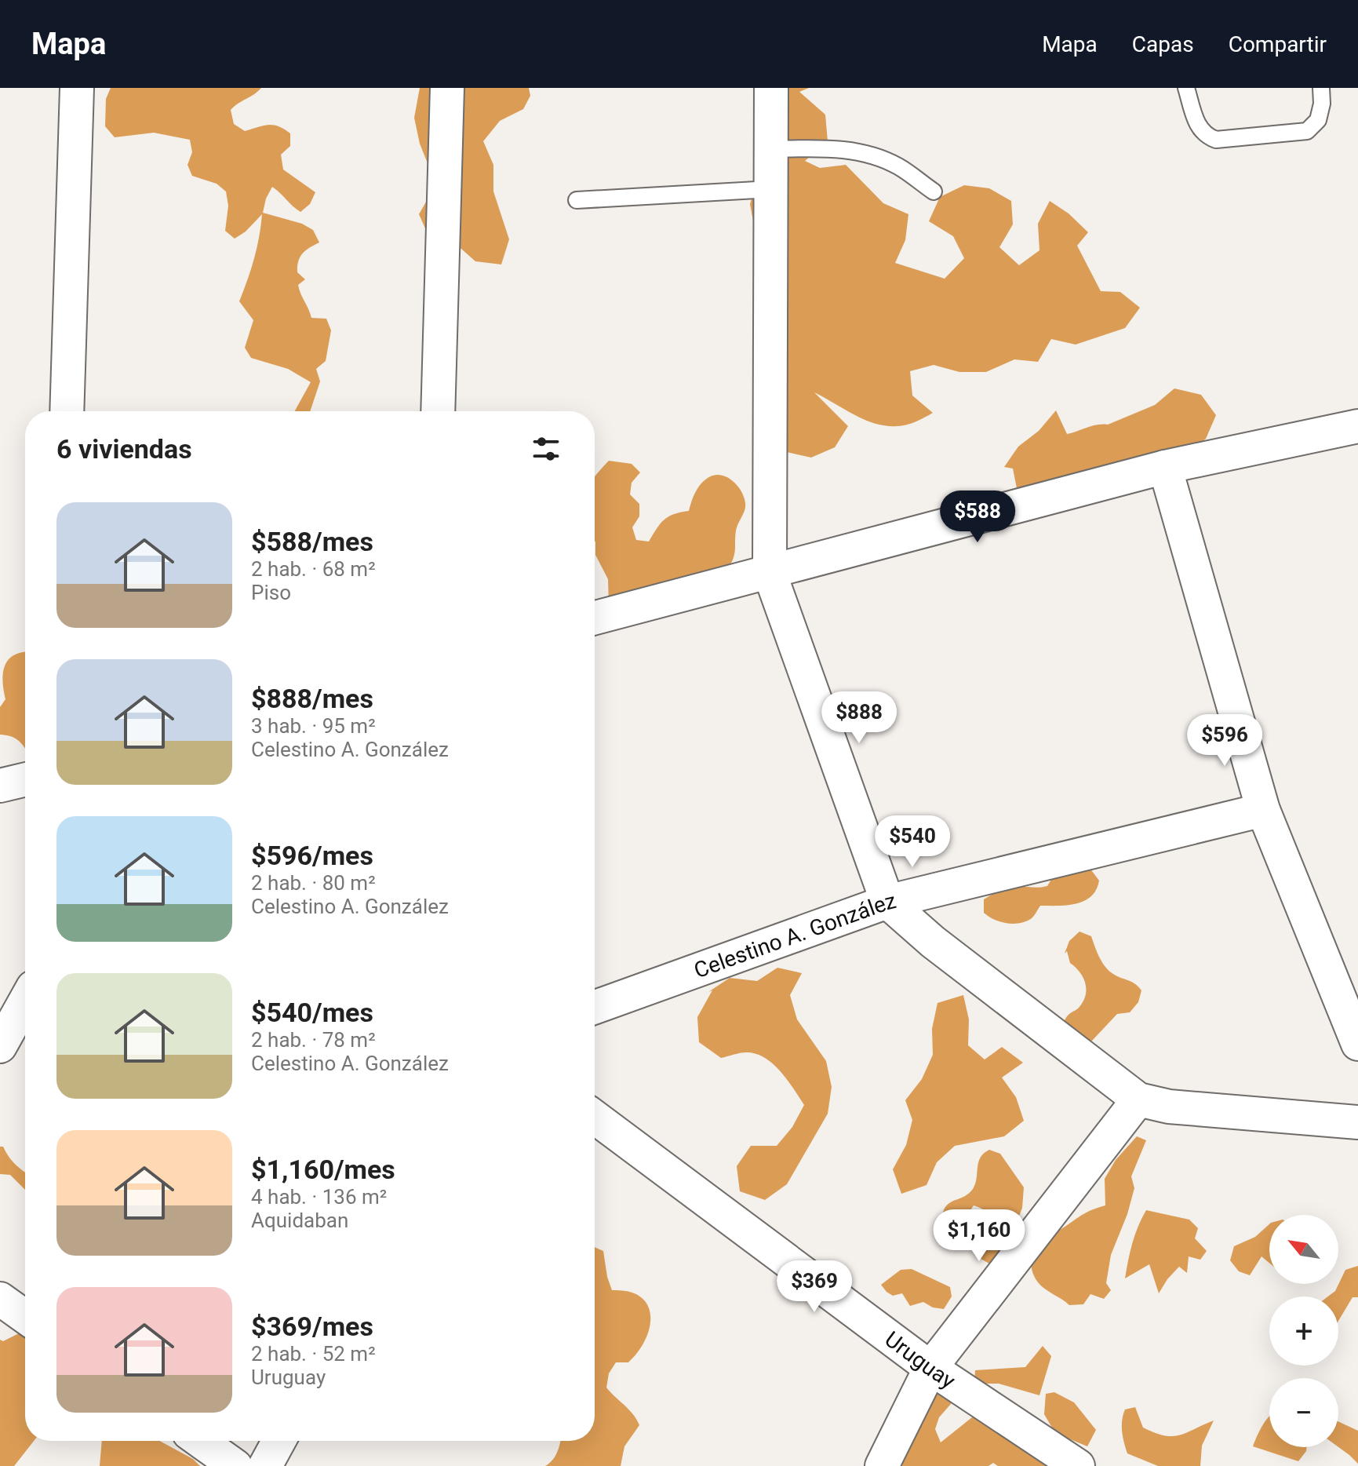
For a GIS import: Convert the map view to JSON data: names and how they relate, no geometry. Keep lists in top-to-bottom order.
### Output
{
  "streets": {
    "street": ["Celestino A. González", "Uruguay"]
  },
  "north": "top left",
  "page": {
    "header": "Mapa",
    "nav": ["Mapa", "Capas", "Compartir"],
    "heading": "6 viviendas",
    "list": [
      {
        "name": "$588/mes",
        "note": "2 hab. · 68 m² · Piso"
      },
      {
        "name": "$888/mes",
        "note": "3 hab. · 95 m² · Celestino A. González"
      },
      {
        "name": "$596/mes",
        "note": "2 hab. · 80 m² · Celestino A. González"
      },
      {
        "name": "$540/mes",
        "note": "2 hab. · 78 m² · Celestino A. González"
      },
      {
        "name": "$1,160/mes",
        "note": "4 hab. · 136 m² · Aquidaban"
      },
      {
        "name": "$369/mes",
        "note": "2 hab. · 52 m² · Uruguay"
      }
    ],
    "price": [
      "$588",
      "$888",
      "$596",
      "$540",
      "$1,160",
      "$369"
    ],
    "map_buttons": ["+", "−"]
  }
}
